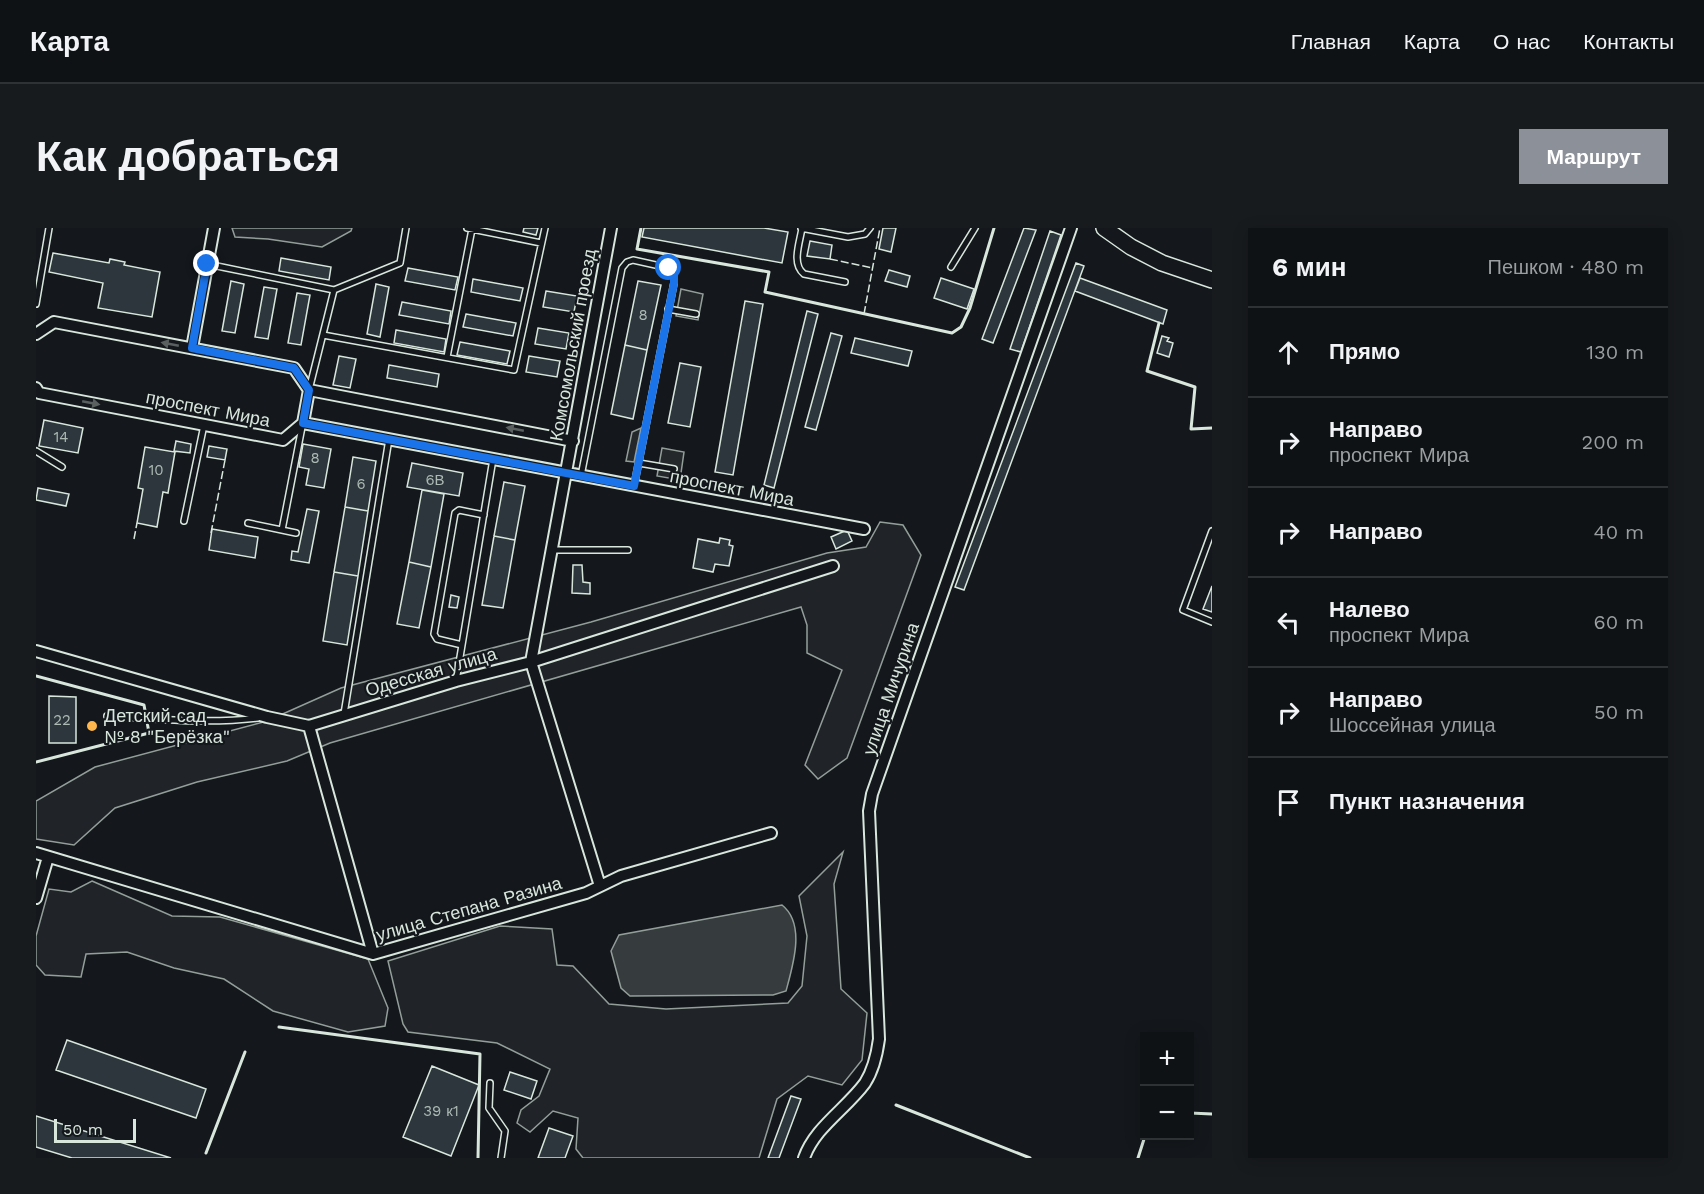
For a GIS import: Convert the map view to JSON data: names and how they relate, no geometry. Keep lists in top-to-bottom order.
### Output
{
  "streets": {
    "street": [
      "Комсомольский проезд",
      "проспект Мира",
      "Одесская улица",
      "улица Мичурина",
      "улица Степана Разина"
    ]
  },
  "crossings": [
    ["Комсомольский проезд", "проспект Мира"],
    ["Комсомольский проезд", "Одесская улица"],
    ["Комсомольский проезд", "улица Степана Разина"]
  ],
  "places": ["Детский сад № 8 \"Берёзка\""],
  "house_numbers": [
    "8",
    "14",
    "8",
    "10",
    "6В",
    "6",
    "22",
    "39 к1"
  ],
  "scale_bar": "50 m",
  "page": {
    "header": "Карта",
    "nav": [
      "Главная",
      "Карта",
      "О нас",
      "Контакты"
    ],
    "buttons": "Маршрут",
    "title": "Как добраться",
    "heading": ["6 мин", "Пешком · 480 m"],
    "list": [
      ["Прямо", "130 m"],
      ["Направо", "проспект Мира", "200 m"],
      ["Направо", "40 m"],
      ["Налево", "проспект Мира", "60 m"],
      ["Направо", "Шоссейная улица", "50 m"],
      "Пункт назначения"
    ],
    "map_buttons": ["+", "−"],
    "scale": "50 m"
  }
}
